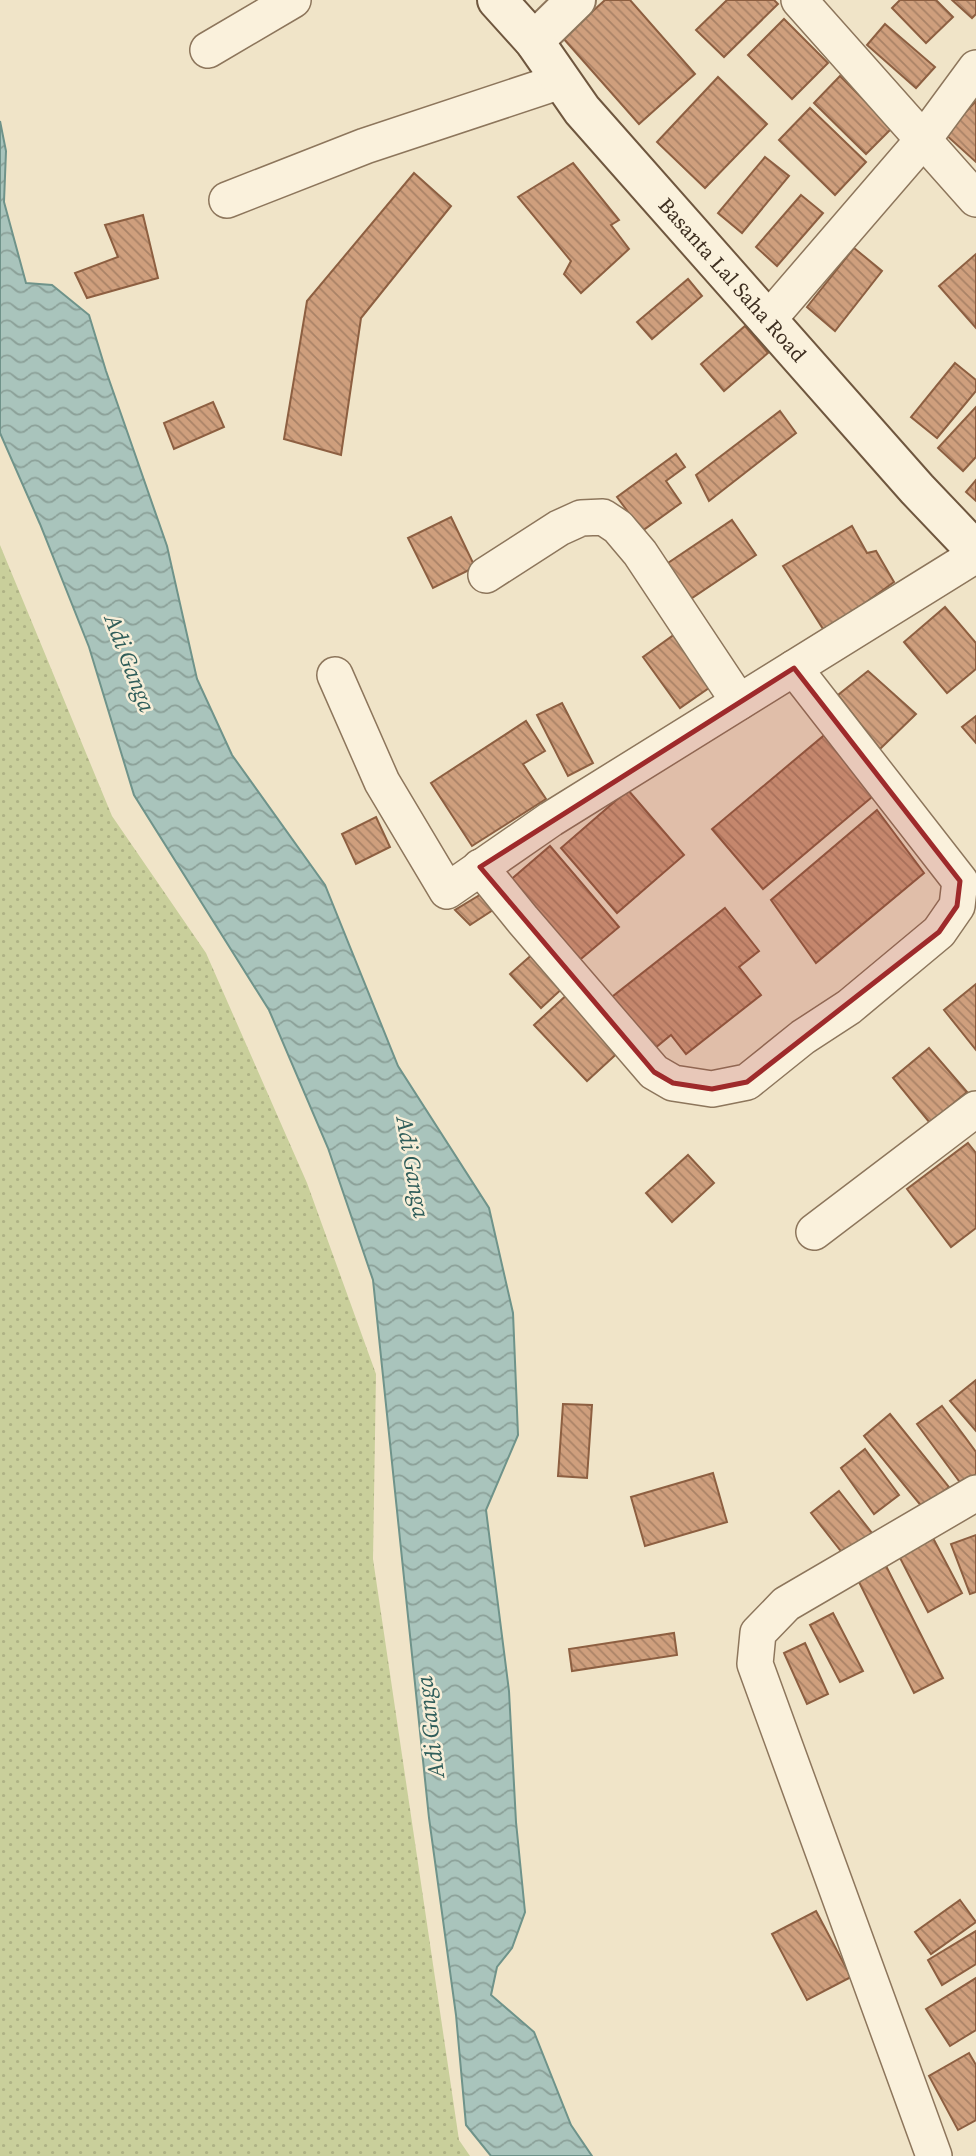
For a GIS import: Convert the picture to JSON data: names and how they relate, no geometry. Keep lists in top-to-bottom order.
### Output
{
  "streets": {
    "main road": ["Basanta Lal Saha Road"]
  },
  "water": ["Adi Ganga"]
}
